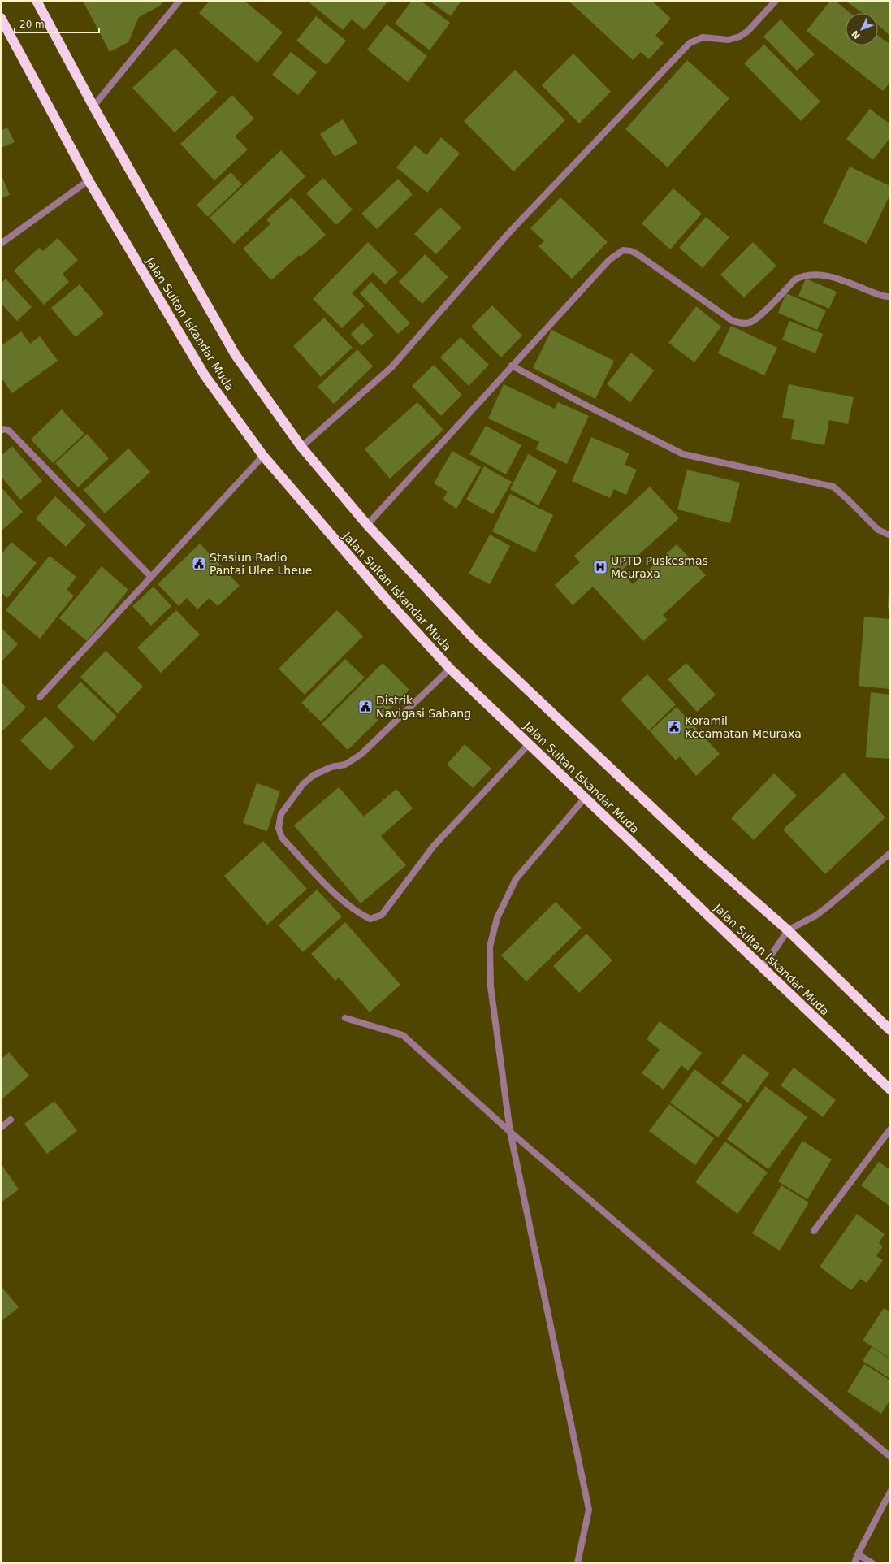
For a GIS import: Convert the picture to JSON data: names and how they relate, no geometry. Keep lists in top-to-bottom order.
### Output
{
  "streets": {
    "highway": ["Jalan Sultan Iskandar Muda"]
  },
  "places": {
    "public building": ["Stasiun Radio Pantai Ulee Lheue", "Distrik Navigasi Sabang", "Koramil Kecamatan Meuraxa"],
    "hospital": ["UPTD Puskesmas Meuraxa"]
  },
  "scale_bar": "20 m",
  "north": "bottom left"
}
